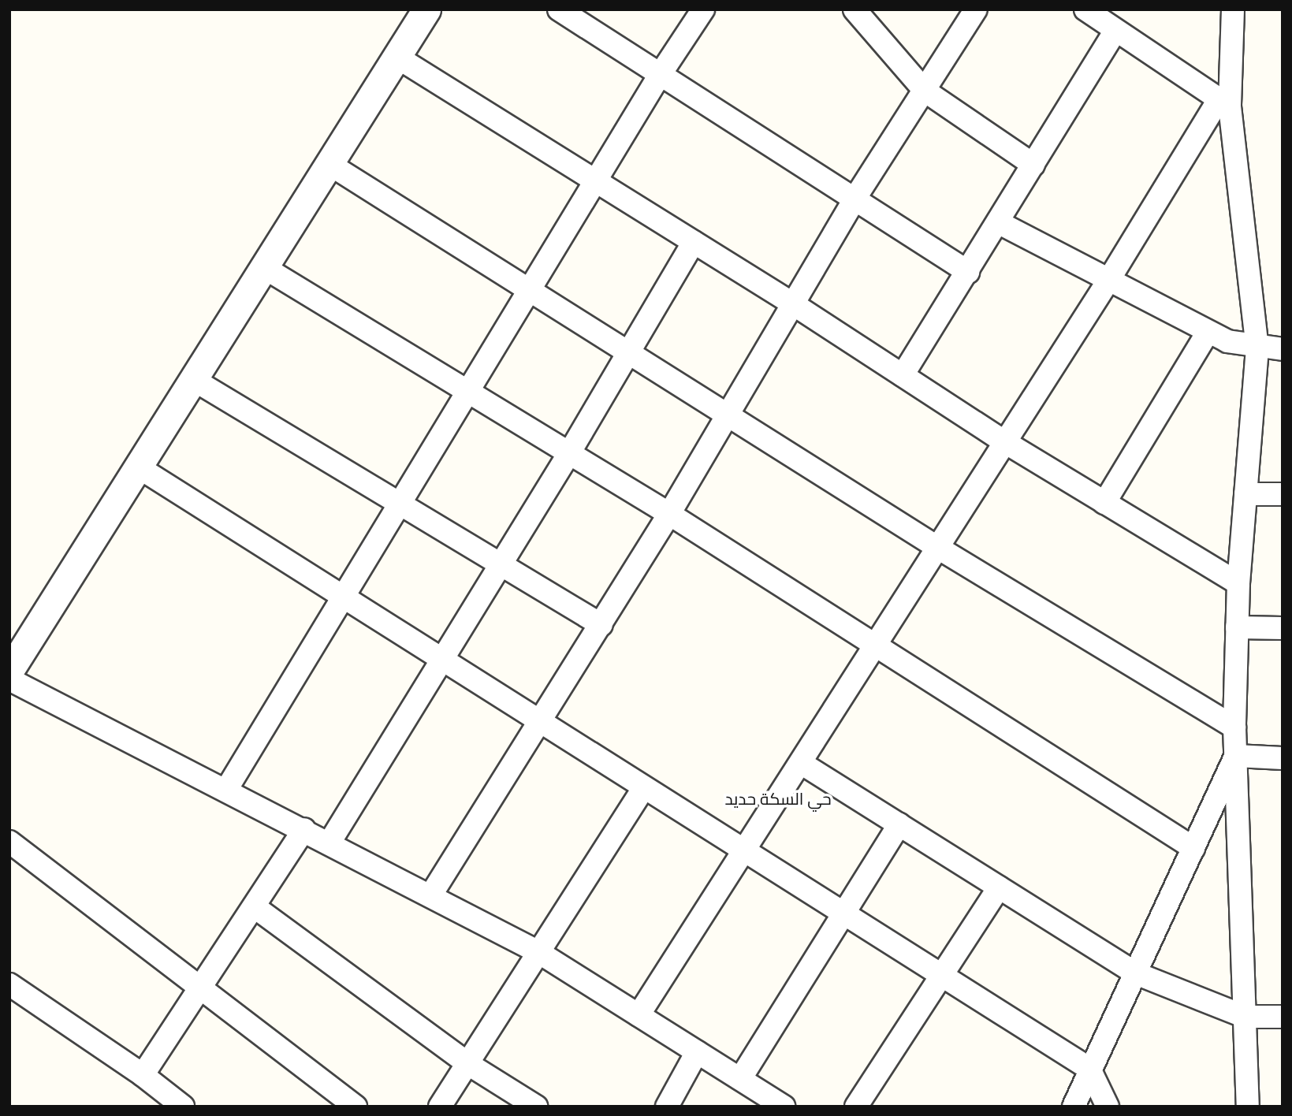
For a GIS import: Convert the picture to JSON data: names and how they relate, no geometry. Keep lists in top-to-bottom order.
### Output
{
  "districts": ["حي السكة حديد"]
}
